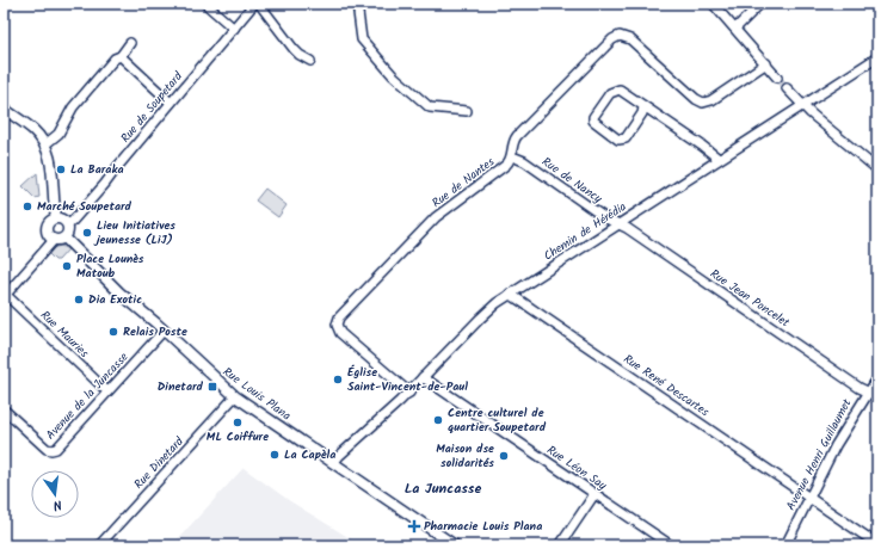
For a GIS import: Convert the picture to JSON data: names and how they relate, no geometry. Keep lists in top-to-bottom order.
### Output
{
  "streets": {
    "street": [
      "Rue de Soupetard",
      "Rue de Nancy",
      "Rue de Nantes",
      "Chemin de Hérédia",
      "Rue Jean Poncelet",
      "Rue Mauries",
      "Rue René Descartes",
      "Rue Louis Plana",
      "Avenue de la Juncasse",
      "Avenue Henri Guillaumet",
      "Rue Dinetard",
      "Rue Léon Say"
    ]
  },
  "crossings": [
    ["Rue de Soupetard", "Rue Louis Plana"],
    ["Rue de Nancy", "Rue de Nantes"],
    ["Rue de Nancy", "Chemin de Hérédia"],
    ["Rue de Nancy", "Rue Jean Poncelet"],
    ["Rue de Nantes", "Chemin de Hérédia"],
    ["Chemin de Hérédia", "Rue Jean Poncelet"],
    ["Chemin de Hérédia", "Rue René Descartes"],
    ["Chemin de Hérédia", "Rue Louis Plana"],
    ["Chemin de Hérédia", "Rue Léon Say"],
    ["Rue Jean Poncelet", "Avenue Henri Guillaumet"],
    ["Rue Mauries", "Avenue de la Juncasse"],
    ["Rue René Descartes", "Avenue Henri Guillaumet"],
    ["Rue Louis Plana", "Avenue de la Juncasse"],
    ["Rue Louis Plana", "Rue Dinetard"]
  ],
  "districts": ["La Juncasse"],
  "places": {
    "other": [
      "La Baraka",
      "Marché Soupetard",
      "Lieu Initiatives jeunesse (LiJ)",
      "Place Lounès Matoub",
      "Dia Exotic",
      "Relais Poste",
      "Église Saint-Vincent-de-Paul",
      "Centre culturel de quartier Soupetard",
      "ML Coiffure",
      "La Capèla",
      "Maison dse solidarités"
    ],
    "transit": ["Dinetard"],
    "health": ["Pharmacie Louis Plana"]
  },
  "north": "bottom"
}
